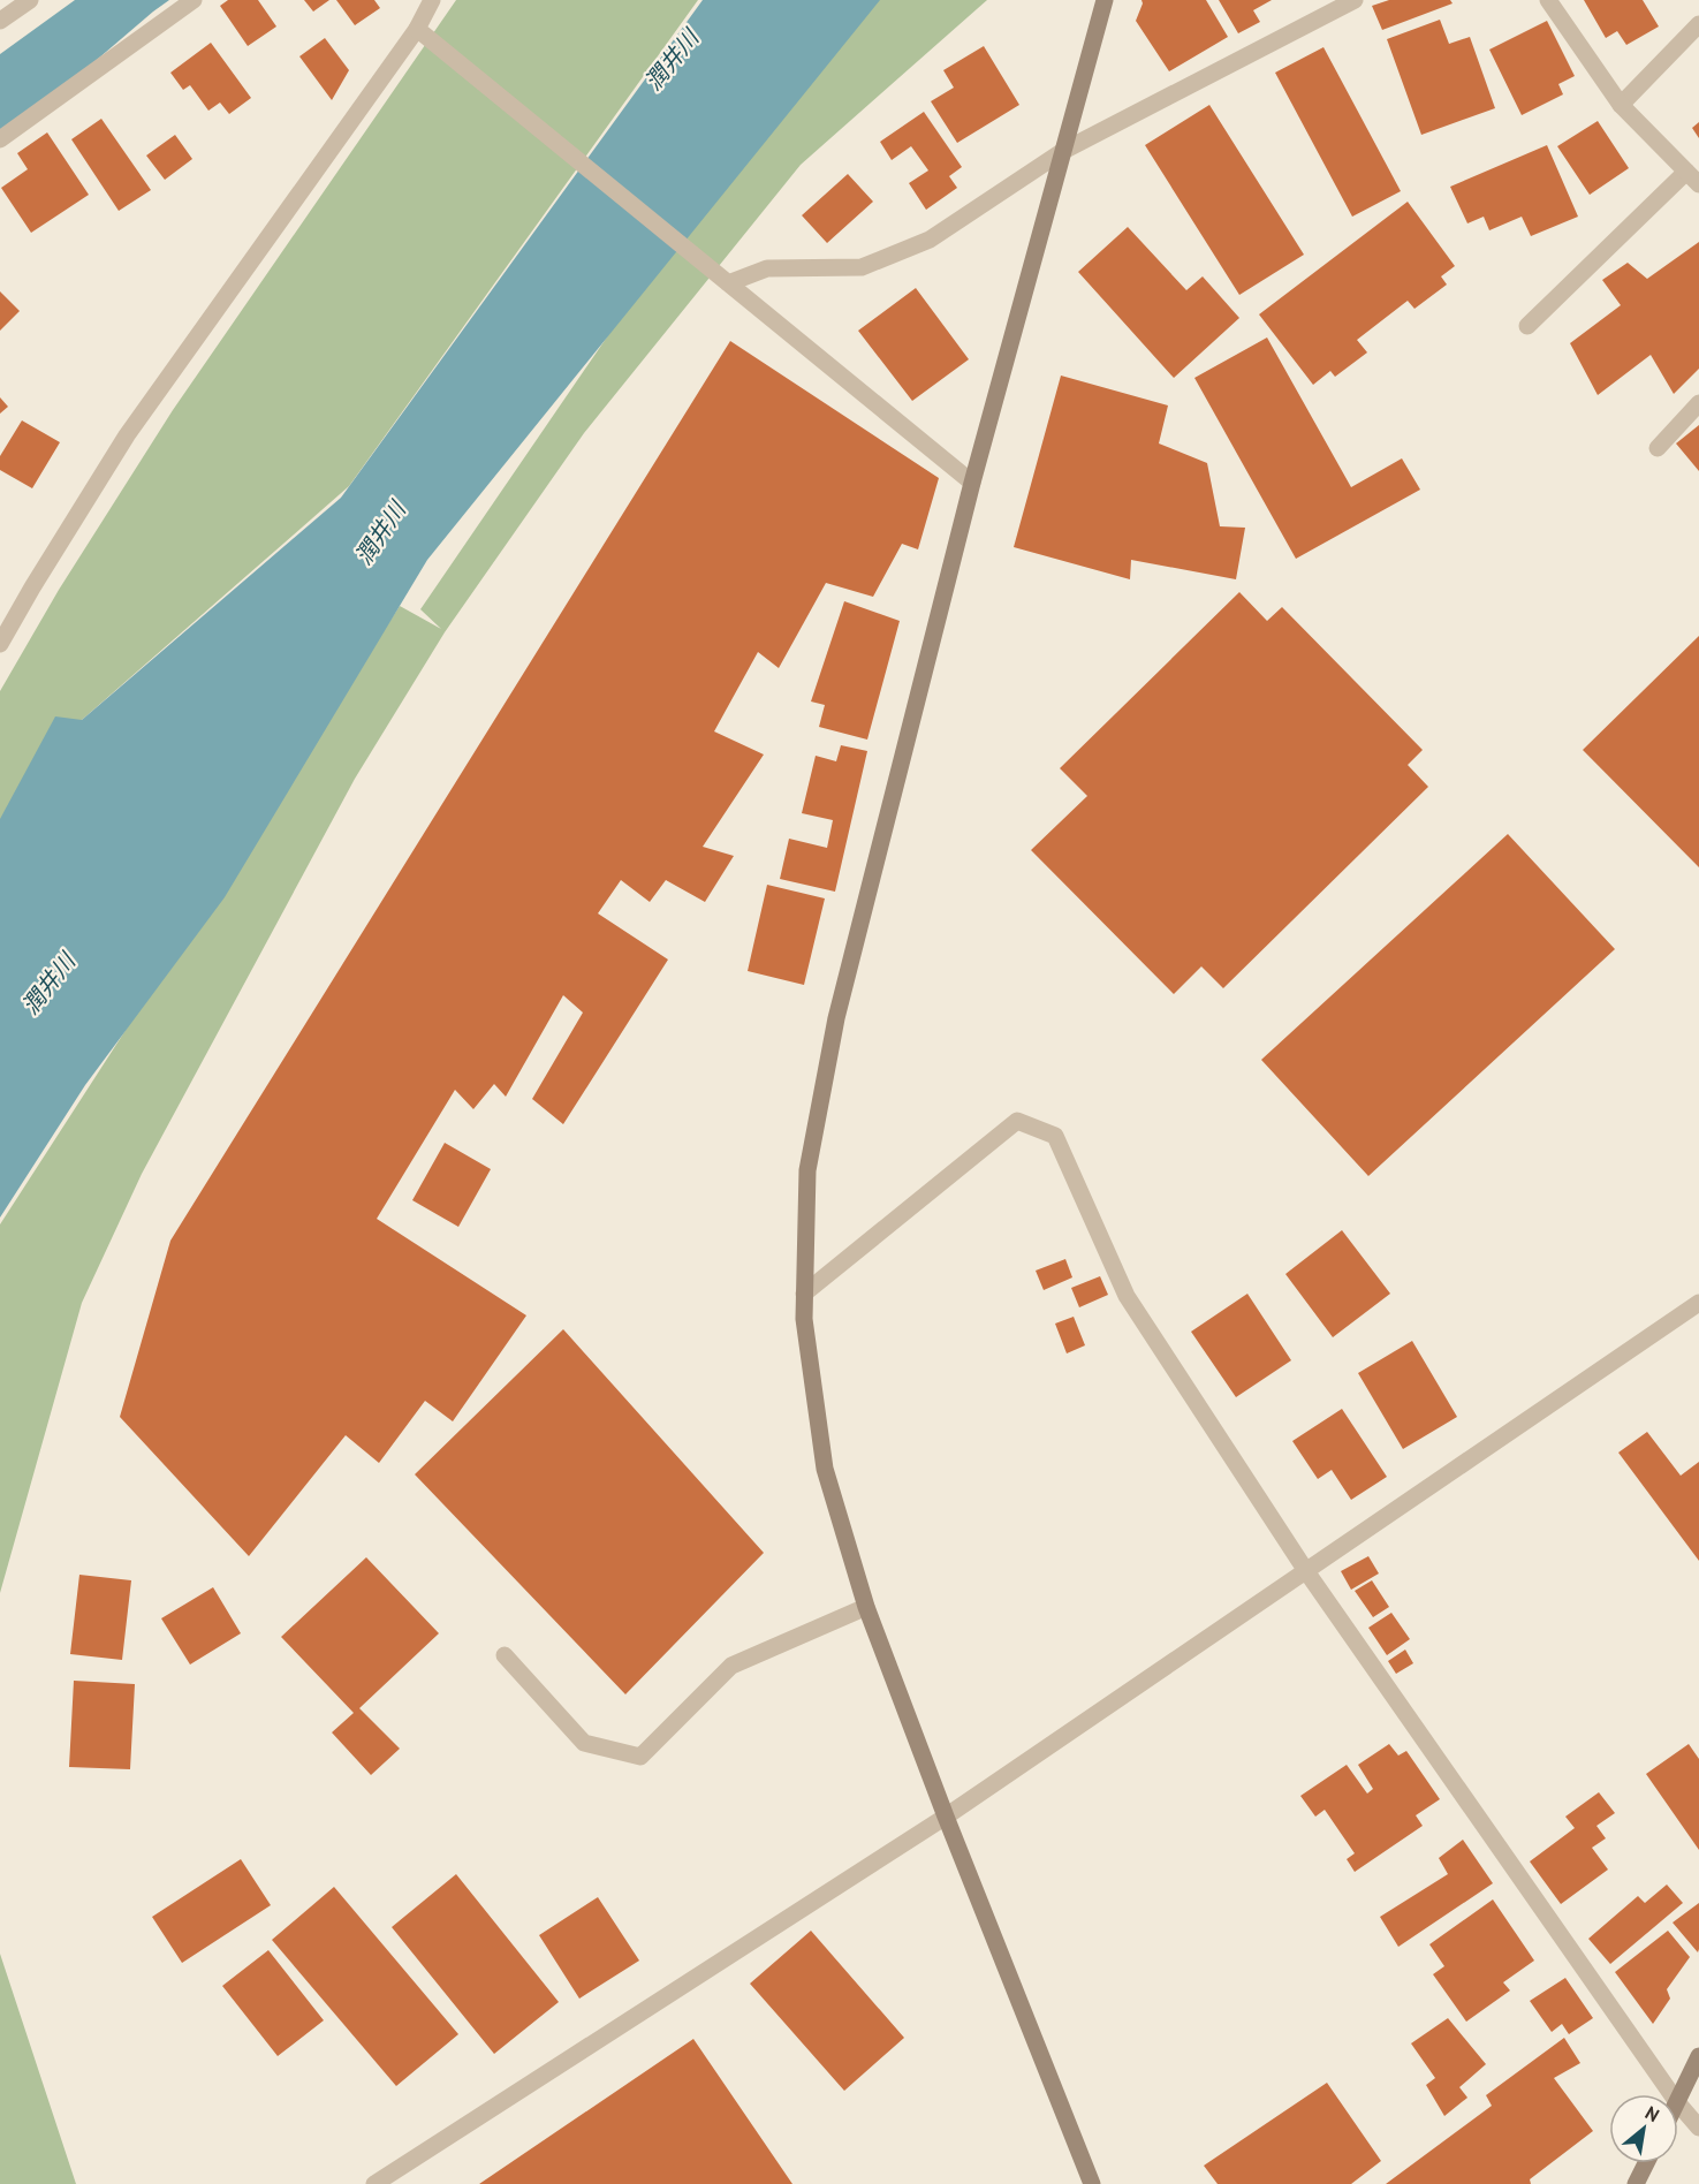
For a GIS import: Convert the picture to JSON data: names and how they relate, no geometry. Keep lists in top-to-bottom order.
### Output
{
  "water": ["潤井川"],
  "north": "top right"
}
